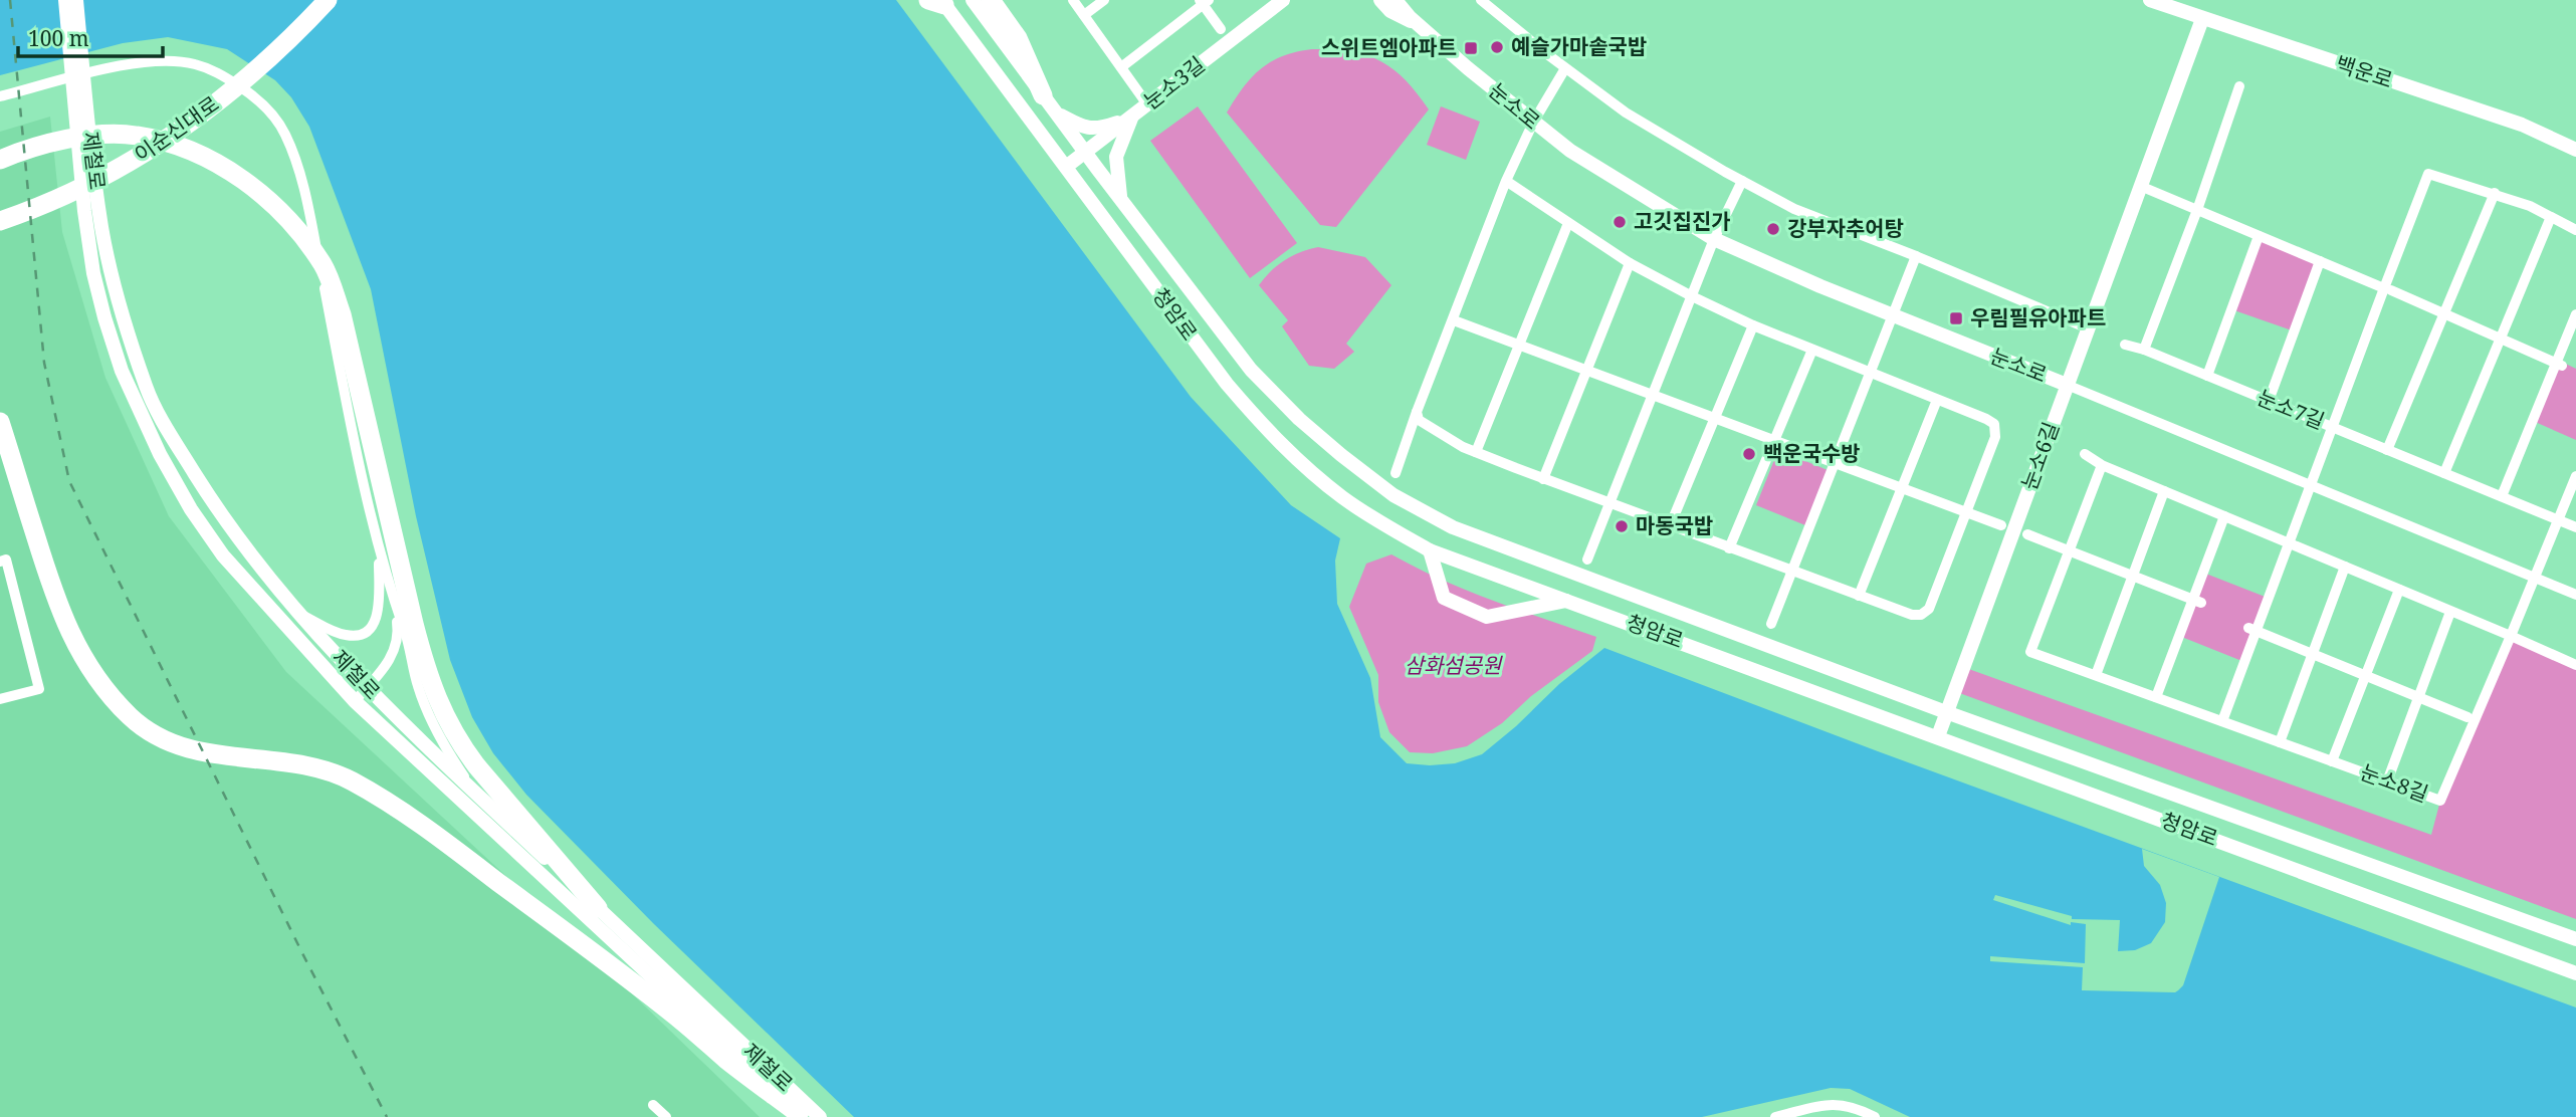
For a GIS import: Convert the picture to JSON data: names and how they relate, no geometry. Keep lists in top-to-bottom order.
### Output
{
  "streets": {
    "highway": ["이순신대로"],
    "main road": [
      "백운로",
      "눈소3길",
      "눈소로",
      "제철로",
      "청암로",
      "눈소6길"
    ],
    "street": ["눈소7길", "눈소8길"]
  },
  "crossings": [
    ["백운로", "눈소6길"],
    ["눈소3길", "청암로"],
    ["눈소로", "눈소6길"],
    ["청암로", "눈소6길"]
  ],
  "parks": ["삼화섬공원"],
  "places": {
    "other": [
      "예슬가마솥국밥",
      "고깃집진가",
      "강부자추어탕",
      "백운국수방",
      "마동국밥"
    ],
    "transit": ["스위트엠아파트", "우림필유아파트"]
  },
  "scale_bar": "100 m"
}
